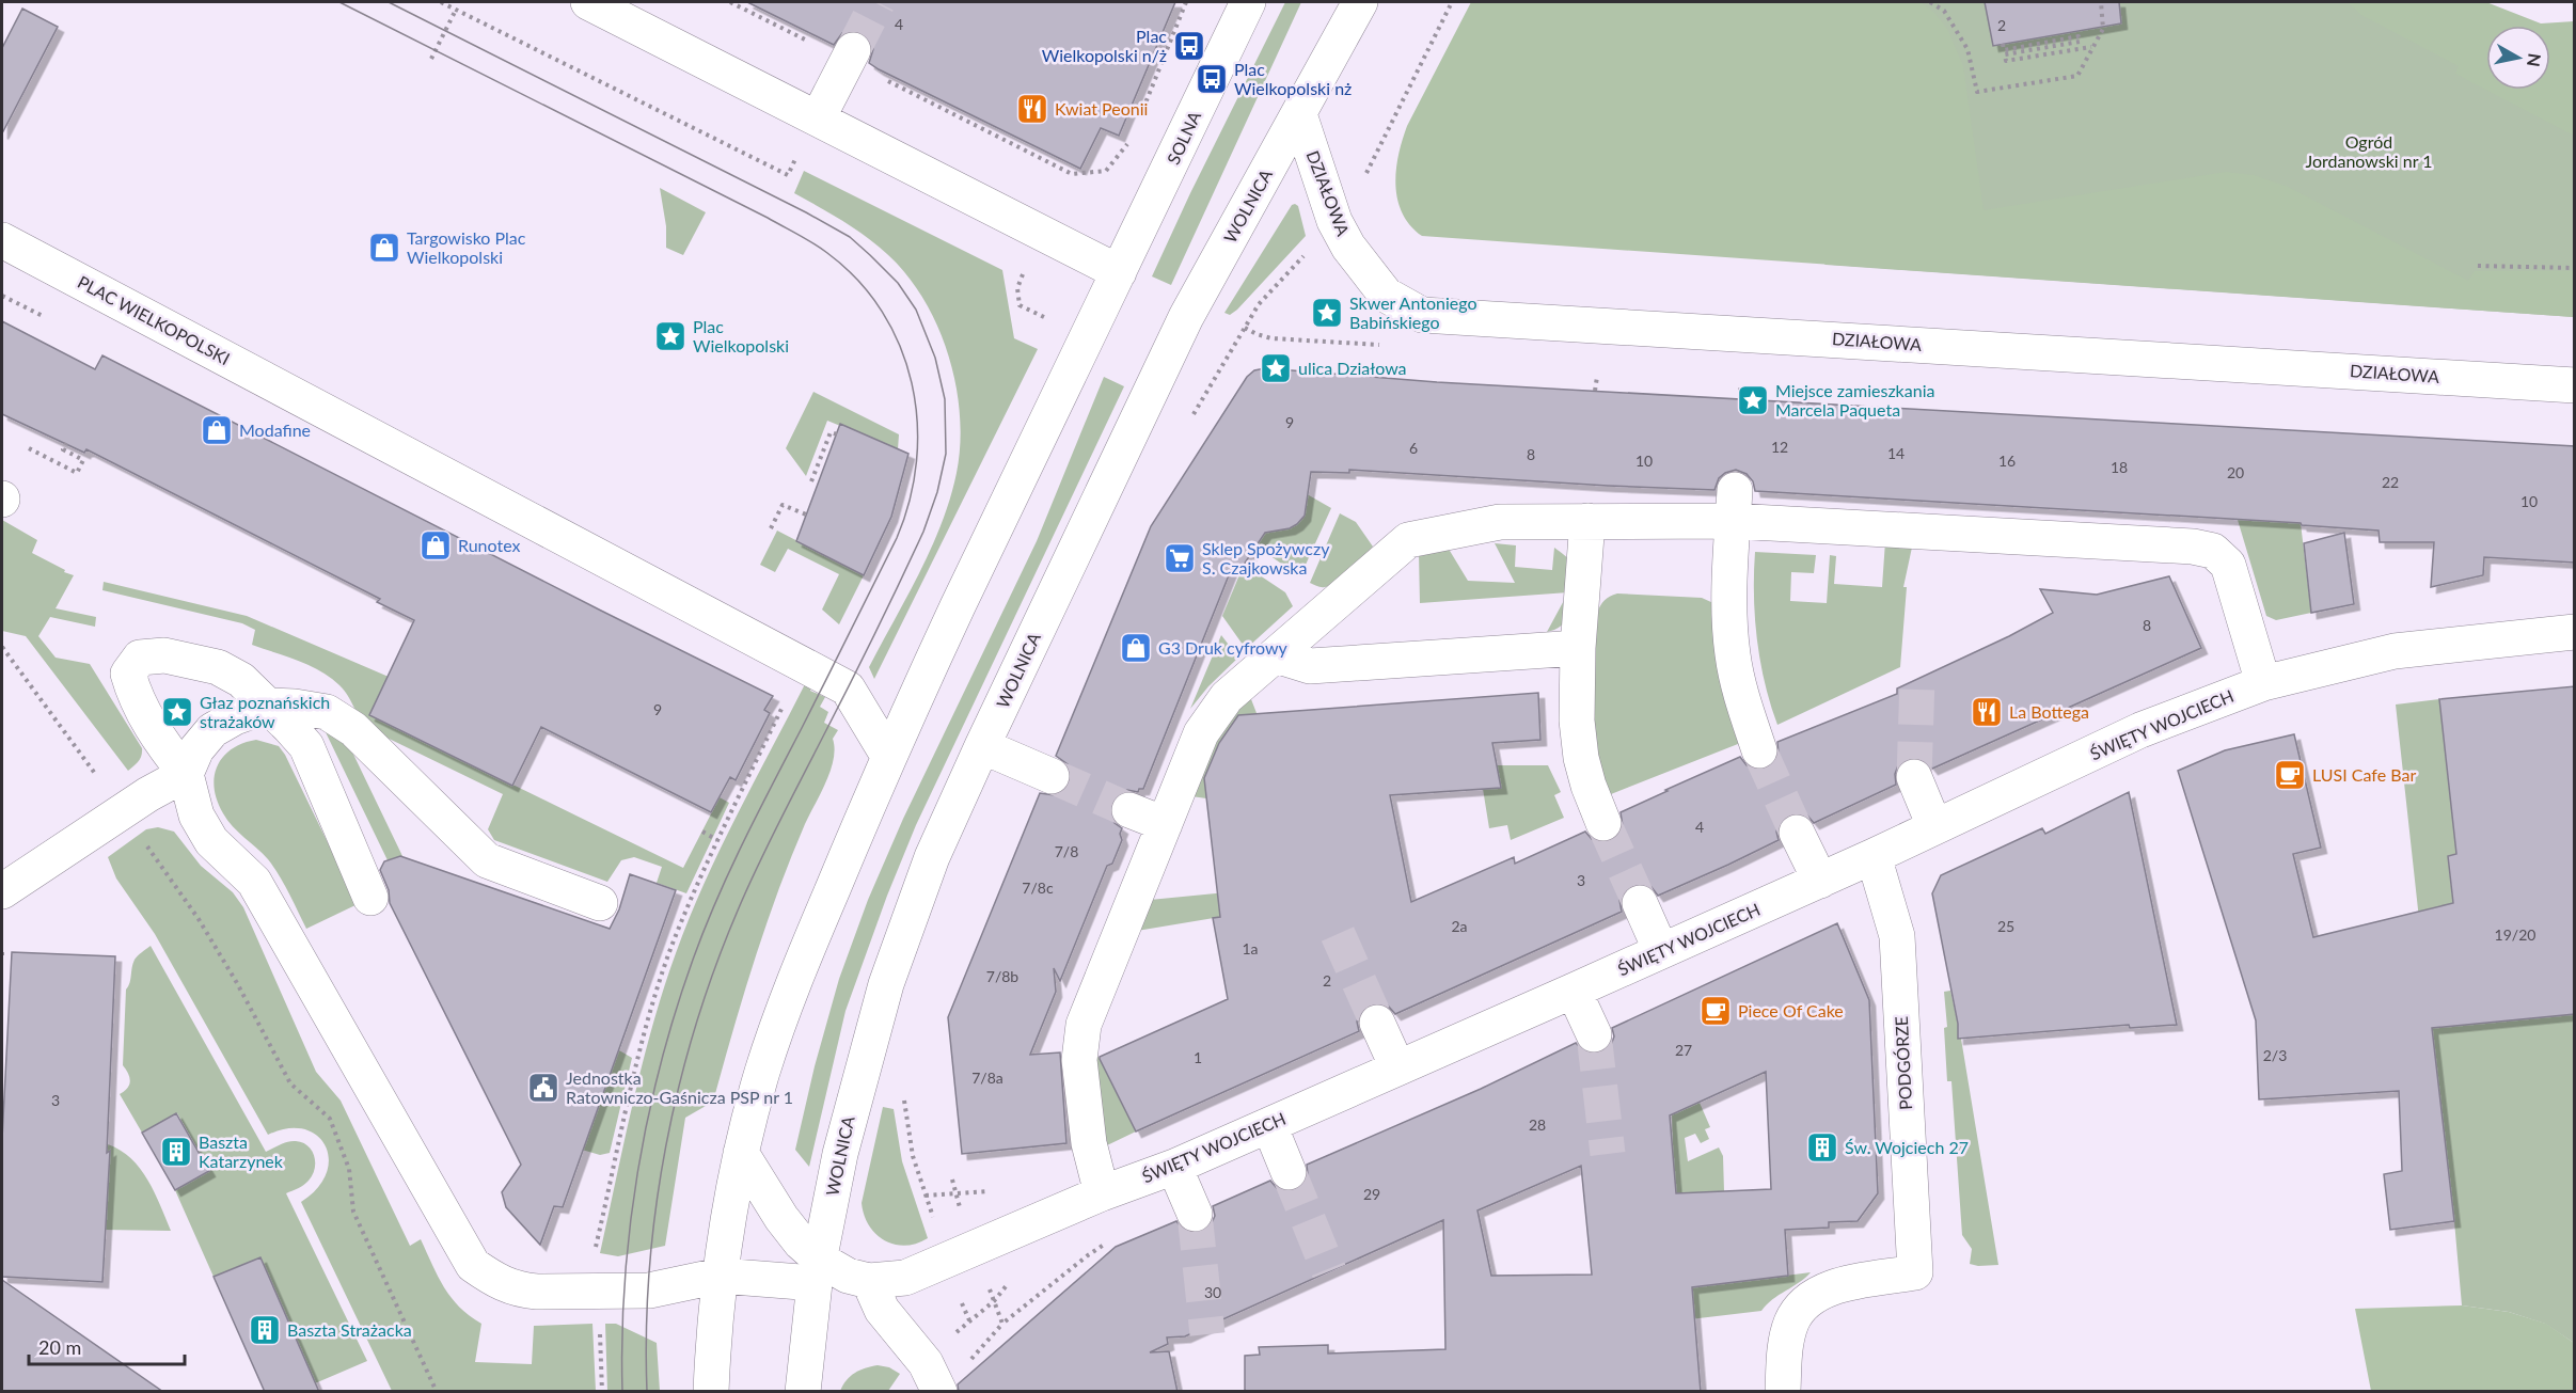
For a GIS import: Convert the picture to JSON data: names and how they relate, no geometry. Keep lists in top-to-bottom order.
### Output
{
  "streets": {
    "street": [
      "SOLNA",
      "DZIAŁOWA",
      "WOLNICA",
      "PLAC WIELKOPOLSKI",
      "ŚWIĘTY WOJCIECH",
      "PODGÓRZE"
    ]
  },
  "crossings": [
    ["DZIAŁOWA", "WOLNICA"],
    ["WOLNICA", "ŚWIĘTY WOJCIECH"],
    ["ŚWIĘTY WOJCIECH", "PODGÓRZE"]
  ],
  "parks": ["Ogród Jordanowski nr 1"],
  "places": {
    "bus stop": ["Plac Wielkopolski n/ż", "Plac Wielkopolski nż"],
    "restaurant": ["Kwiat Peonii", "La Bottega"],
    "shop": [
      "Targowisko Plac Wielkopolski",
      "Modafine",
      "Runotex",
      "G3 Druk cyfrowy"
    ],
    "place": [
      "Skwer Antoniego Babińskiego",
      "Plac Wielkopolski",
      "ulica Działowa",
      "Miejsce zamieszkania Marcela Paqueta",
      "Głaz poznańskich strażaków"
    ],
    "supermarket": ["Sklep Spożywczy S. Czajkowska"],
    "cafe": ["LUSI Cafe Bar", "Piece Of Cake"],
    "public building": ["Jednostka Ratowniczo-Gaśnicza PSP nr 1"],
    "building": ["Św. Wojciech 27", "Baszta Katarzynek", "Baszta Strażacka"]
  },
  "house_numbers": [
    "4",
    "2",
    "9",
    "12",
    "6",
    "14",
    "8",
    "10",
    "16",
    "18",
    "20",
    "22",
    "10",
    "8",
    "9",
    "4",
    "7/8",
    "3",
    "7/8c",
    "2a",
    "25",
    "19/20",
    "1a",
    "7/8b",
    "2",
    "27",
    "2/3",
    "1",
    "7/8a",
    "3",
    "28",
    "29",
    "30"
  ],
  "scale_bar": "20 m",
  "north": "right"
}
